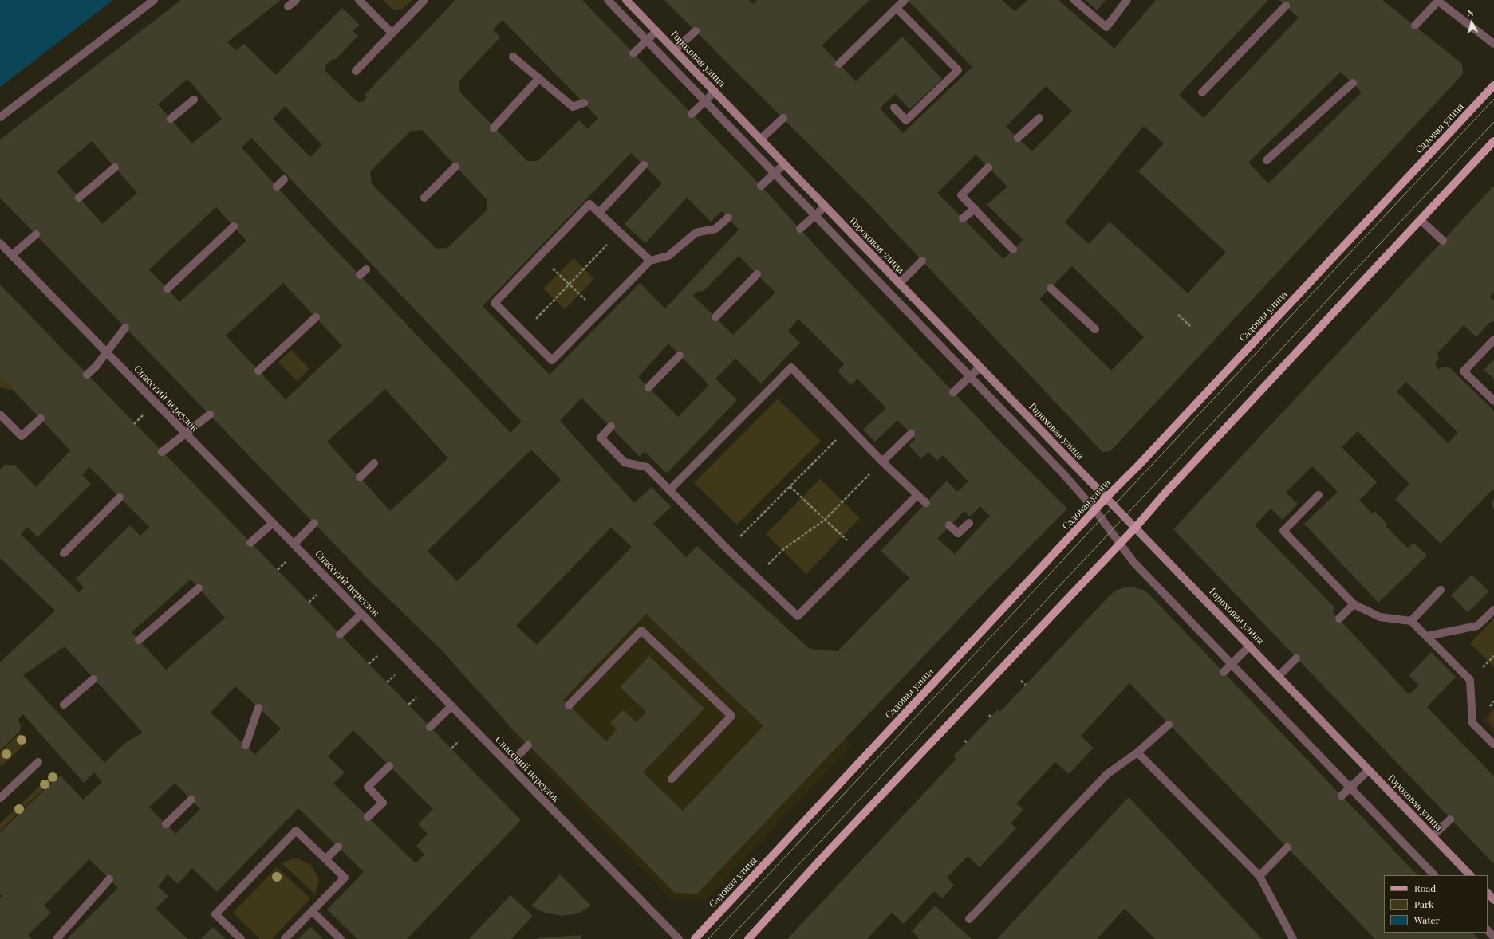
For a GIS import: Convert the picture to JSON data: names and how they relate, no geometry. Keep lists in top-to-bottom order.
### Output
{
  "streets": {
    "main road": ["Садовая улица"],
    "street": ["Гороховая улица", "Спасский переулок"]
  },
  "crossings": [
    ["Гороховая улица", "Садовая улица"]
  ],
  "legend": ["Road", "Park", "Water"],
  "north": "top"
}
